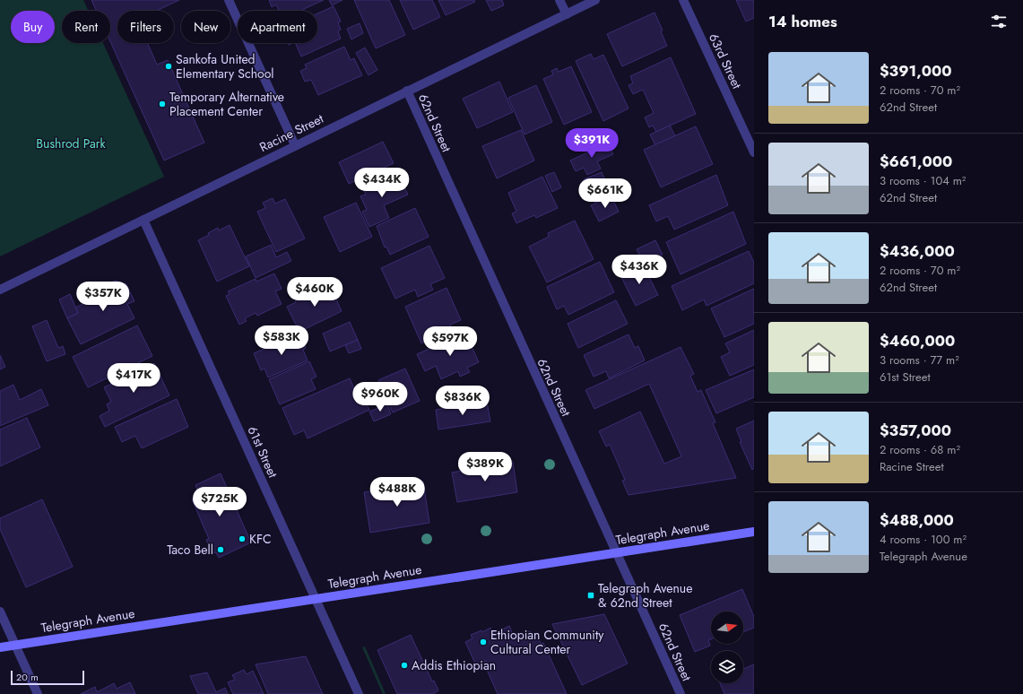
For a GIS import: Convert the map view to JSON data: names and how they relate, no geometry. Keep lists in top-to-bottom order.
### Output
{
  "streets": {
    "main road": ["Telegraph Avenue"],
    "street": [
      "63rd Street",
      "62nd Street",
      "Racine Street",
      "61st Street"
    ]
  },
  "crossings": [
    ["62nd Street", "Racine Street"],
    ["62nd Street", "Telegraph Avenue"],
    ["Racine Street", "61st Street"],
    ["61st Street", "Telegraph Avenue"]
  ],
  "parks": ["Bushrod Park"],
  "places": {
    "other": [
      "Sankofa United Elementary School",
      "Temporary Alternative Placement Center",
      "KFC",
      "Taco Bell",
      "Ethiopian Community Cultural Center",
      "Addis Ethiopian"
    ],
    "transit": ["Telegraph Avenue & 62nd Street"]
  },
  "scale_bar": "20 m",
  "north": "right",
  "page": {
    "heading": "14 homes",
    "chip": [
      "Buy",
      "Rent",
      "Filters",
      "New",
      "Apartment"
    ],
    "list": [
      {
        "name": "$391,000",
        "note": "2 rooms · 70 m² · 62nd Street"
      },
      {
        "name": "$661,000",
        "note": "3 rooms · 104 m² · 62nd Street"
      },
      {
        "name": "$436,000",
        "note": "2 rooms · 70 m² · 62nd Street"
      },
      {
        "name": "$460,000",
        "note": "3 rooms · 77 m² · 61st Street"
      },
      {
        "name": "$357,000",
        "note": "2 rooms · 68 m² · Racine Street"
      },
      {
        "name": "$488,000",
        "note": "4 rooms · 100 m² · Telegraph Avenue"
      }
    ],
    "price": [
      "$391K",
      "$434K",
      "$661K",
      "$436K",
      "$460K",
      "$357K",
      "$583K",
      "$597K",
      "$417K",
      "$960K",
      "$836K",
      "$389K",
      "$488K",
      "$725K"
    ],
    "scale": "20 m"
  }
}
